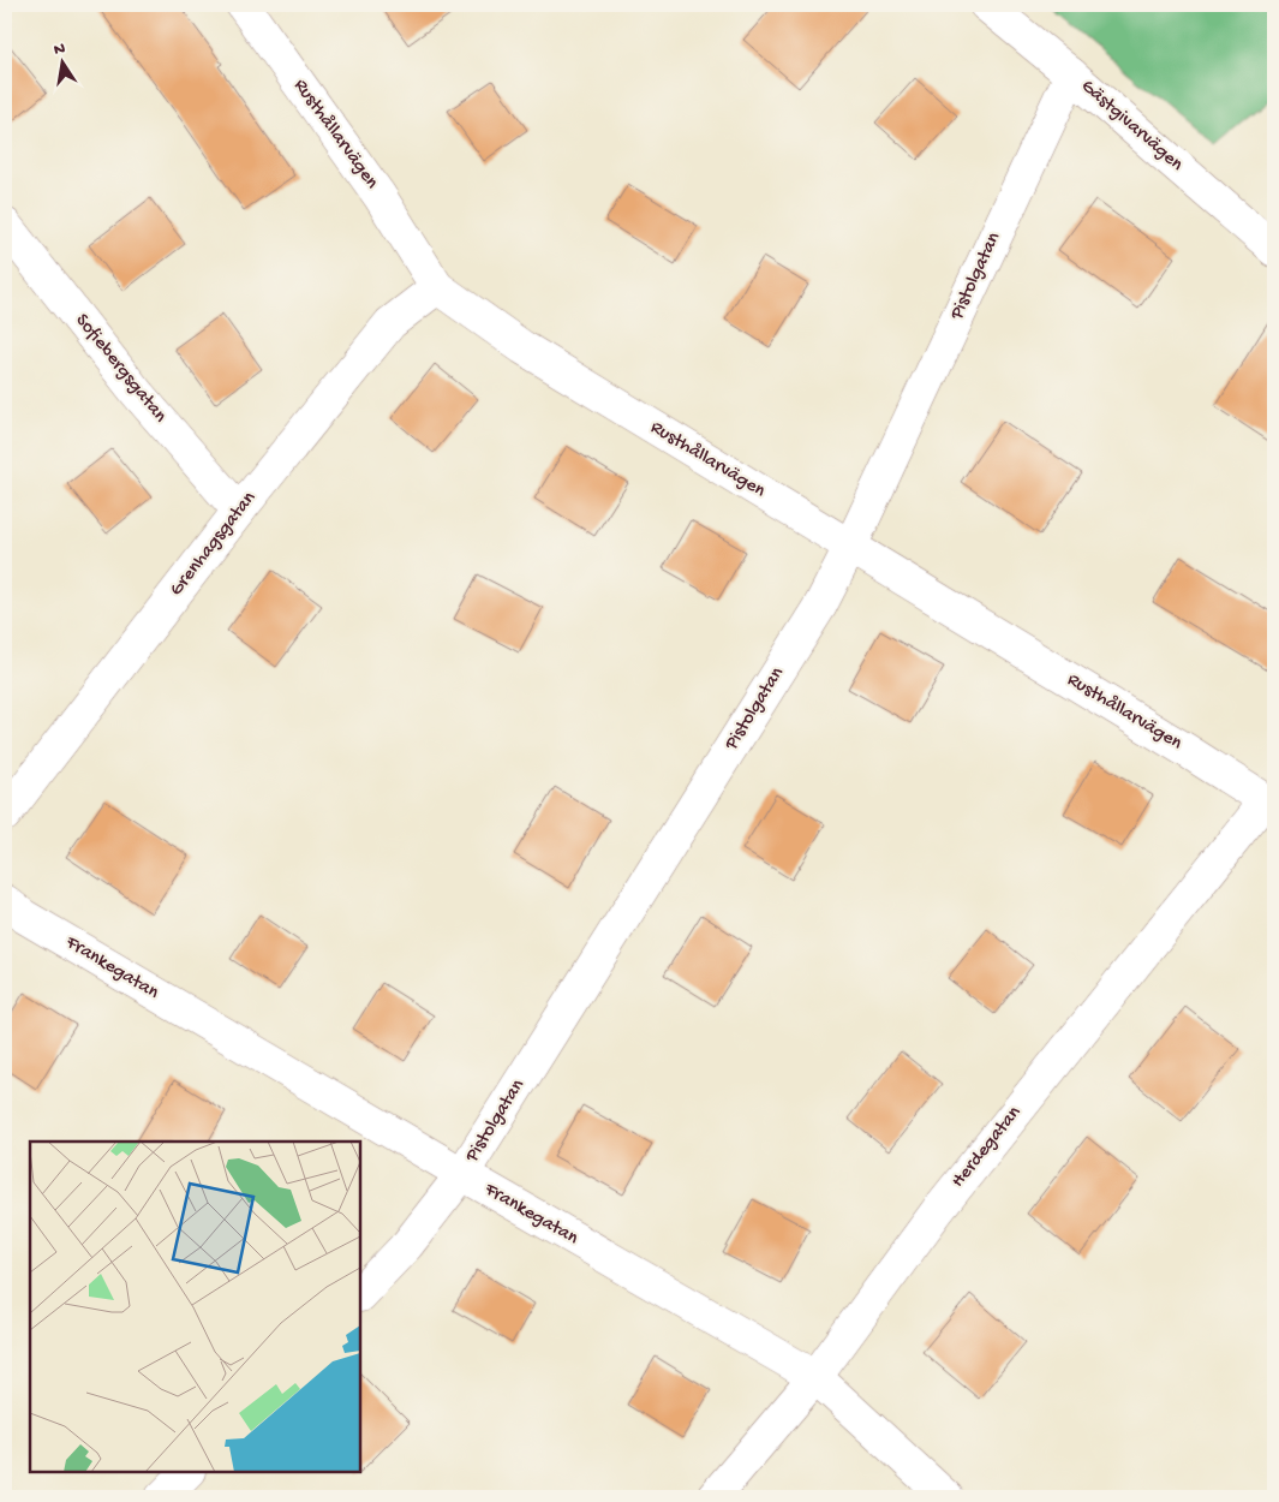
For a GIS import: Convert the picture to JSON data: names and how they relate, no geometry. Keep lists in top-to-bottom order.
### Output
{
  "streets": {
    "street": [
      "Gästgivarvägen",
      "Rusthållarvägen",
      "Pistolgatan",
      "Sofiebergsgatan",
      "Grenhagsgatan",
      "Frankegatan",
      "Herdegatan"
    ]
  },
  "crossings": [
    ["Gästgivarvägen", "Pistolgatan"],
    ["Rusthållarvägen", "Pistolgatan"],
    ["Rusthållarvägen", "Grenhagsgatan"],
    ["Rusthållarvägen", "Herdegatan"],
    ["Pistolgatan", "Frankegatan"],
    ["Sofiebergsgatan", "Grenhagsgatan"],
    ["Frankegatan", "Herdegatan"]
  ],
  "north": "top"
}
